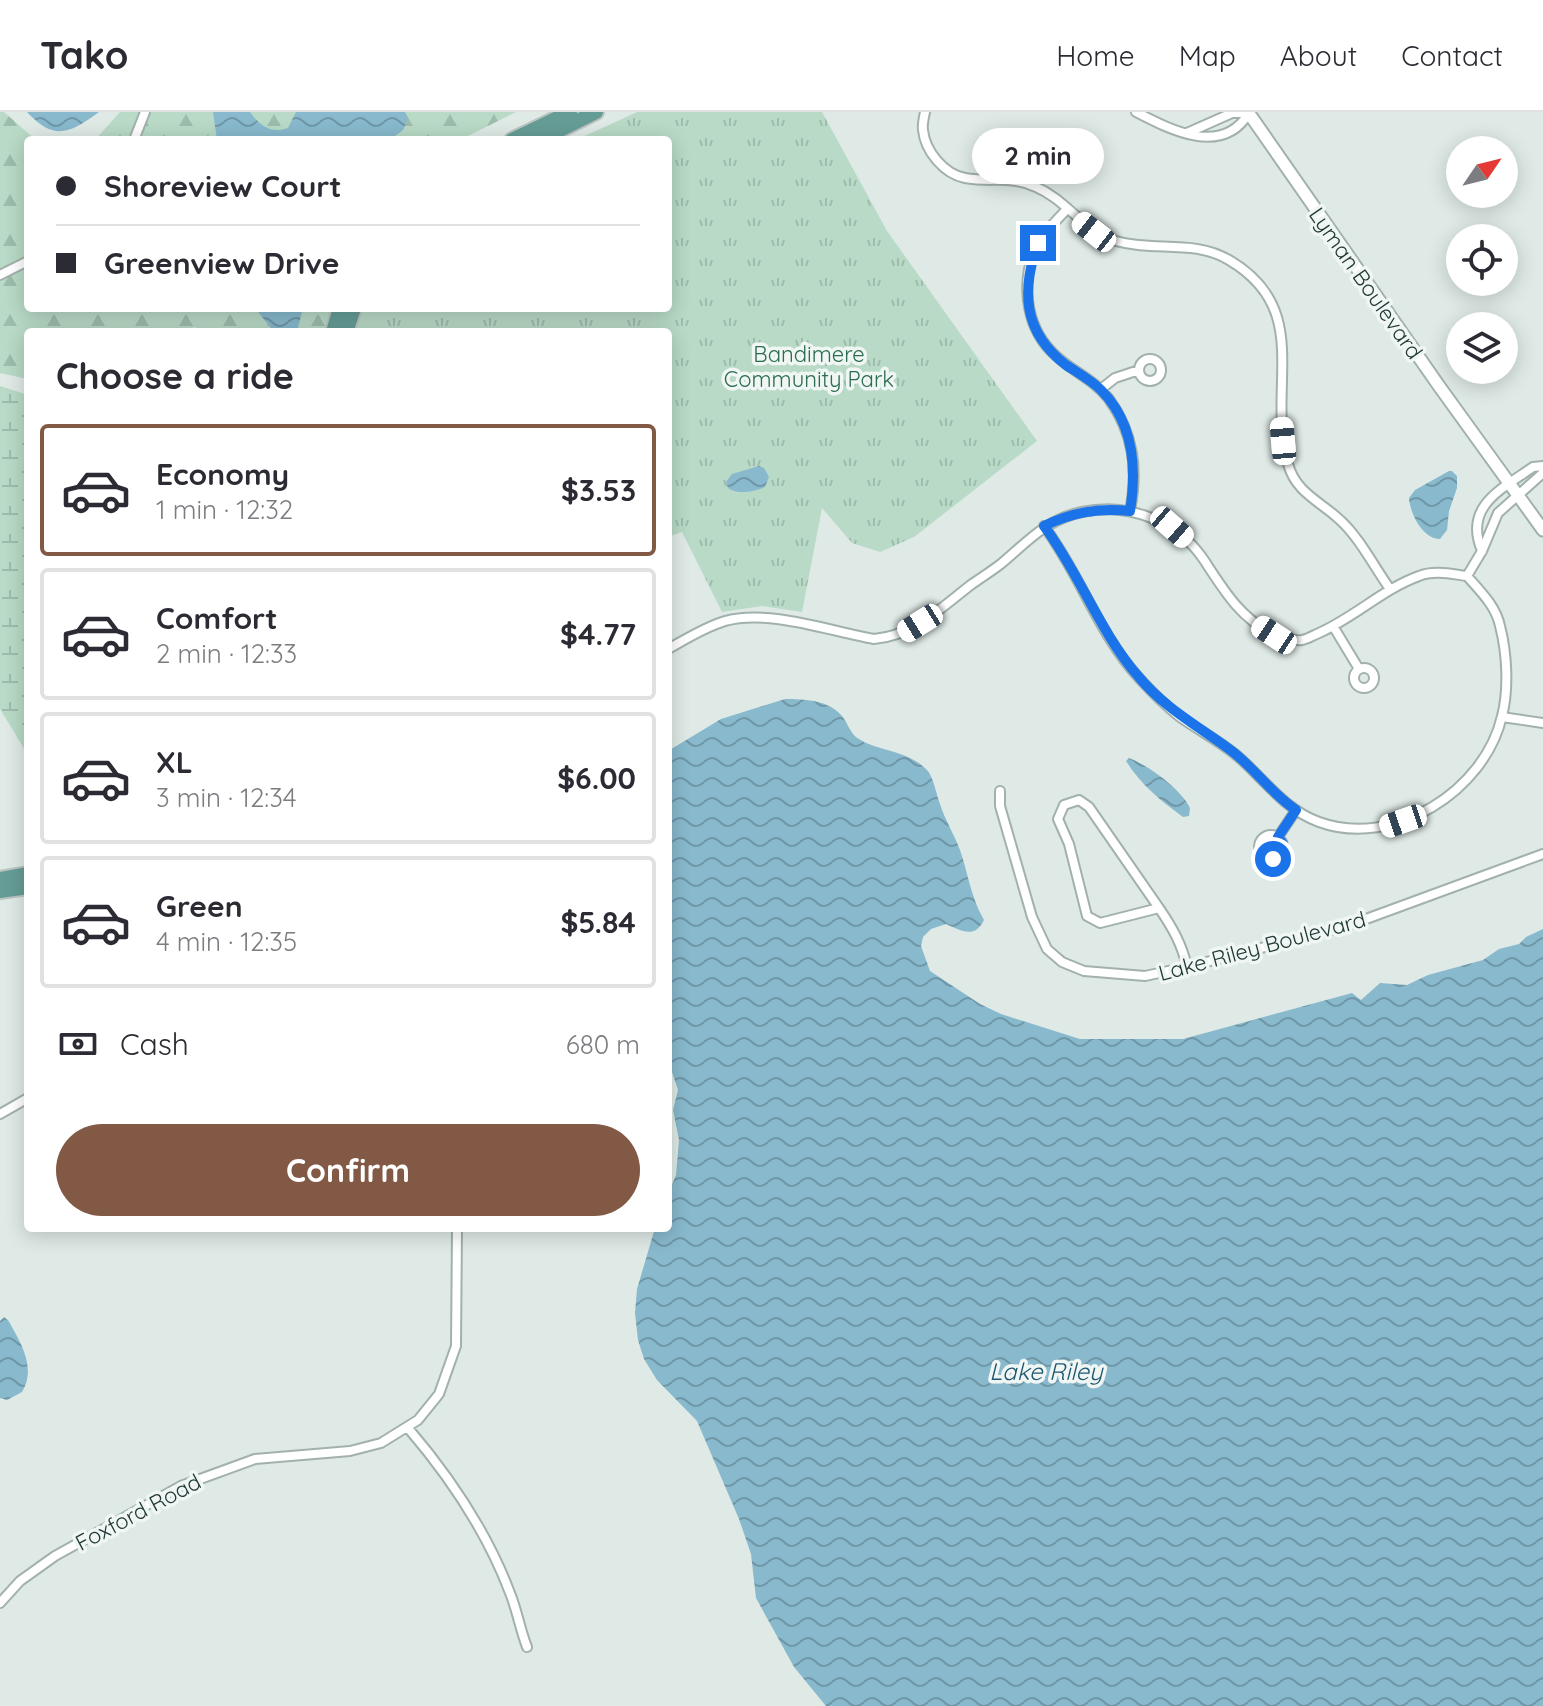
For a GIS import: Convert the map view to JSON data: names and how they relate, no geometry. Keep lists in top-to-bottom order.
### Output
{
  "streets": {
    "street": ["Lyman Boulevard", "Lake Riley Boulevard", "Foxford Road"]
  },
  "water": ["Lake Riley"],
  "parks": ["Bandimere Community Park"],
  "north": "top right",
  "page": {
    "header": "Tako",
    "nav": [
      "Home",
      "Map",
      "About",
      "Contact"
    ],
    "bubble": "2 min",
    "banner": ["Shoreview Court", "Greenview Drive"],
    "heading": "Choose a ride",
    "list": [
      {
        "name": "Economy",
        "note": "1 min · 12:32",
        "value": "$3.53"
      },
      {
        "name": "Comfort",
        "note": "2 min · 12:33",
        "value": "$4.77"
      },
      {
        "name": "XL",
        "note": "3 min · 12:34",
        "value": "$6.00"
      },
      {
        "name": "Green",
        "note": "4 min · 12:35",
        "value": "$5.84"
      }
    ],
    "pay": ["Cash", "680 m"],
    "buttons": "Confirm"
  }
}
